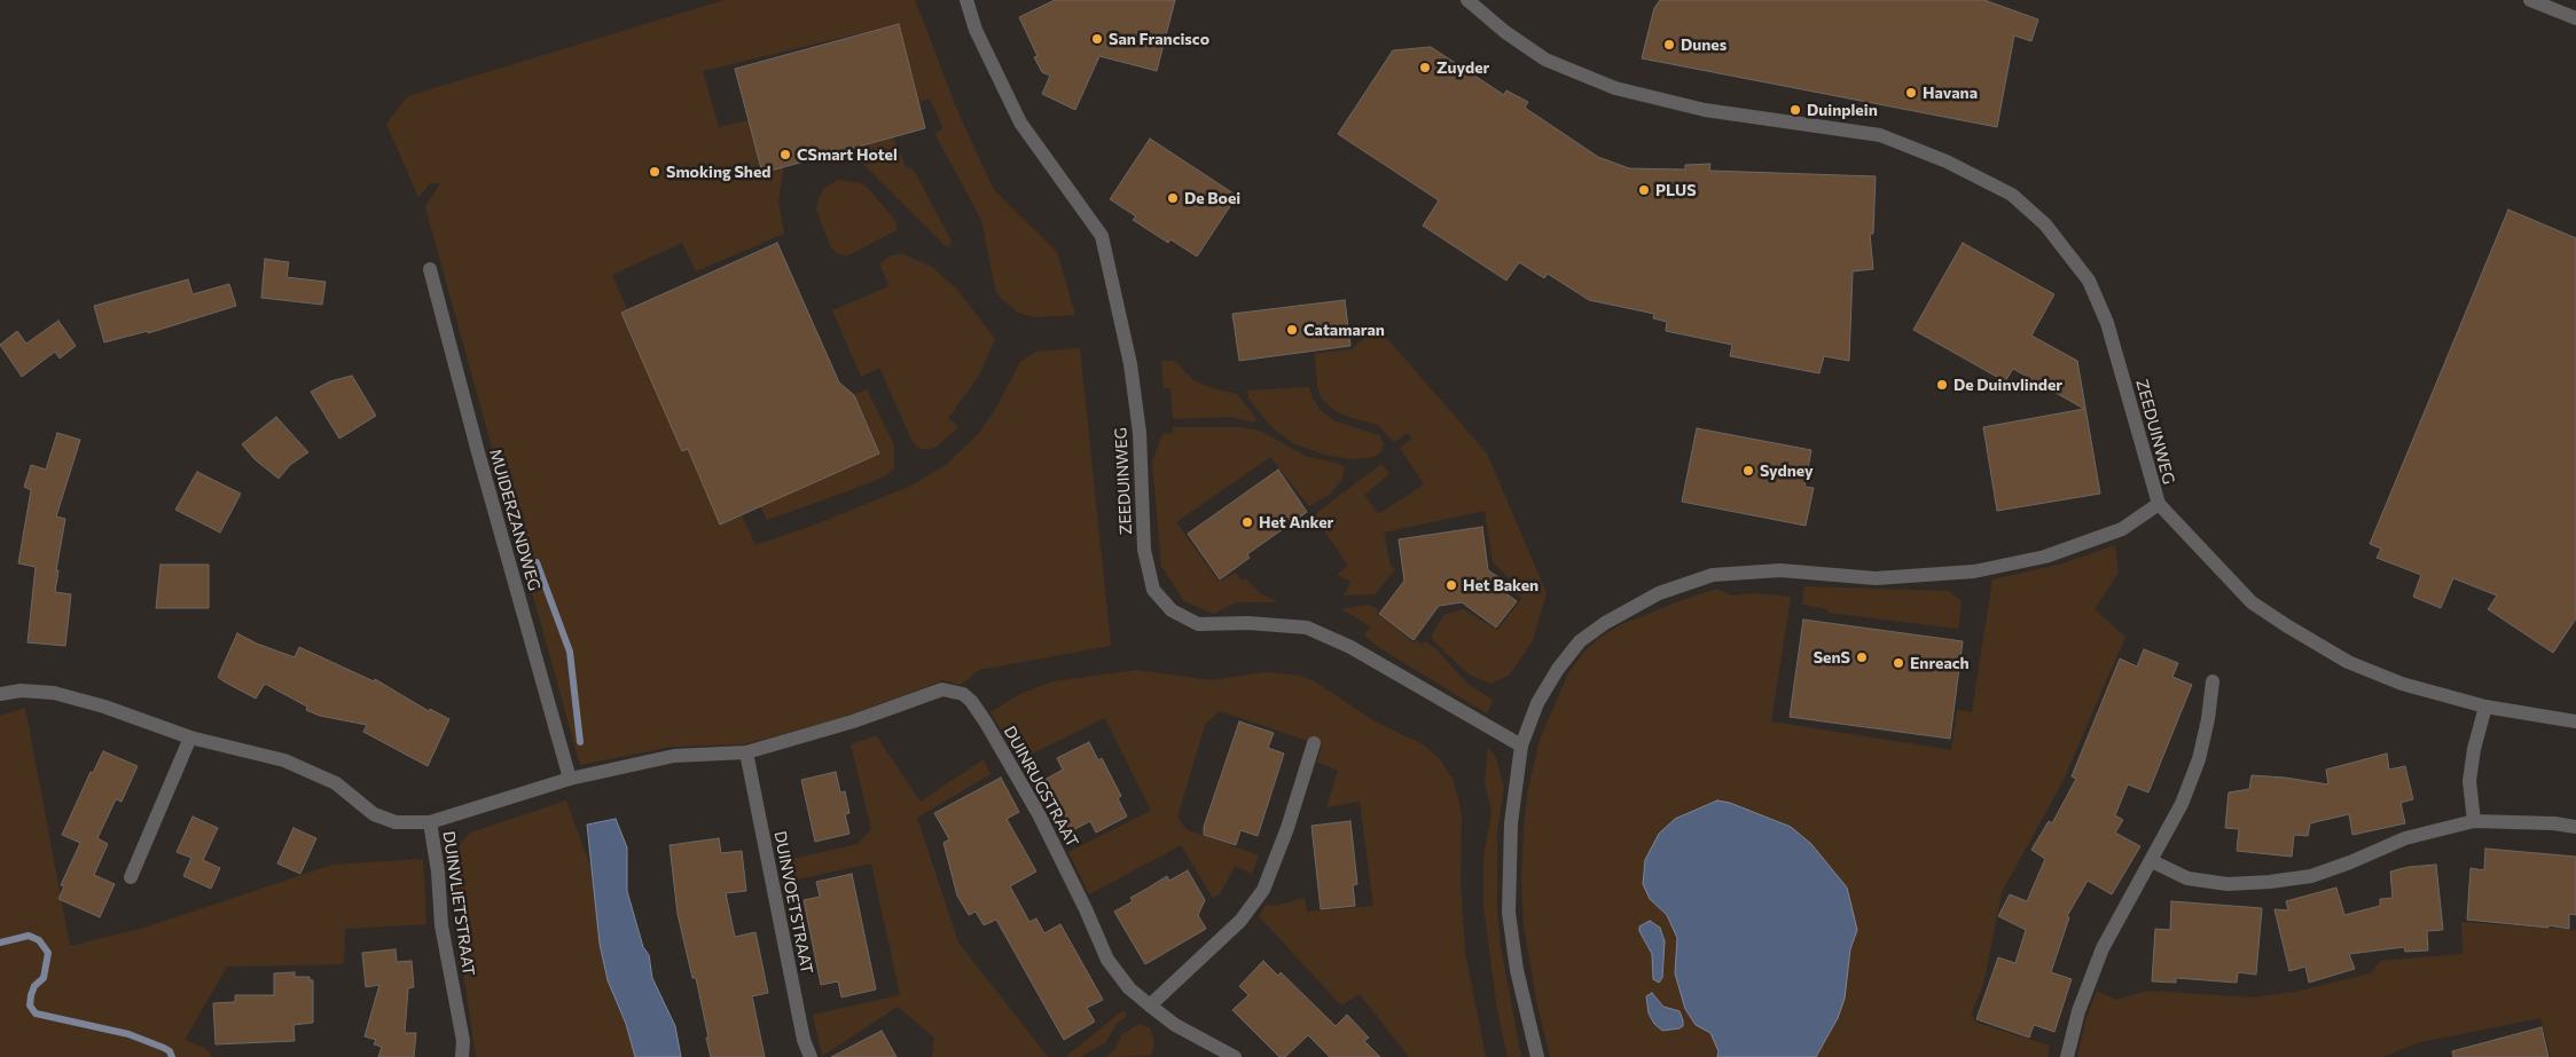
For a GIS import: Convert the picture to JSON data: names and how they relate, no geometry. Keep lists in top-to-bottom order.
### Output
{
  "streets": {
    "street": [
      "ZEEDUINWEG",
      "MUIDERZANDWEG",
      "DUINRUGSTRAAT",
      "DUINVOETSTRAAT",
      "DUINVLIETSTRAAT"
    ]
  },
  "crossings": [
    ["DUINRUGSTRAAT", "DUINVOETSTRAAT"]
  ],
  "places": [
    "San Francisco",
    "Dunes",
    "Zuyder",
    "Havana",
    "Duinplein",
    "CSmart Hotel",
    "Smoking Shed",
    "PLUS",
    "De Boei",
    "Catamaran",
    "De Duinvlinder",
    "Sydney",
    "Het Anker",
    "Het Baken",
    "SenS",
    "Enreach"
  ]
}
